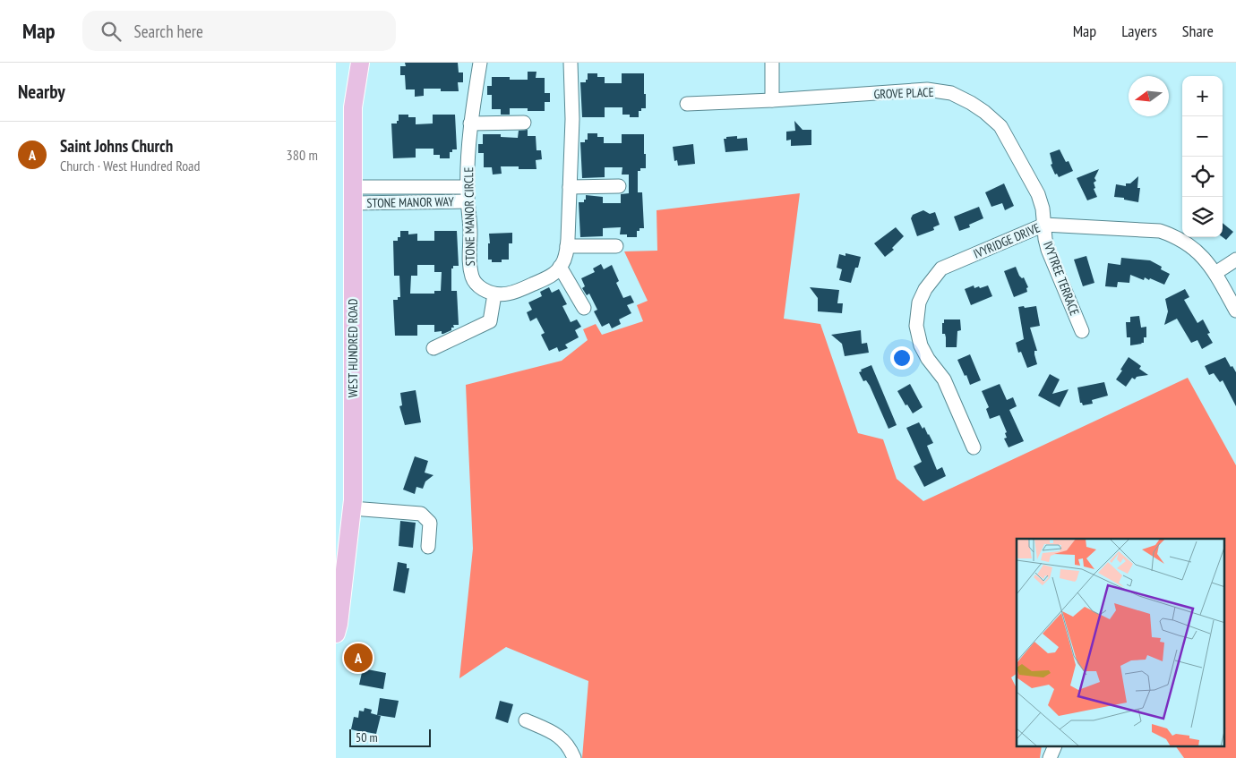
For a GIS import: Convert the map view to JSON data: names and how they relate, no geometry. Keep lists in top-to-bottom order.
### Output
{
  "streets": {
    "main road": ["WEST HUNDRED ROAD"],
    "street": [
      "GROVE PLACE",
      "STONE MANOR WAY",
      "STONE MANOR CIRCLE",
      "IVYRIDGE DRIVE",
      "IVYTREE TERRACE"
    ]
  },
  "crossings": [
    ["GROVE PLACE", "IVYRIDGE DRIVE"],
    ["GROVE PLACE", "IVYTREE TERRACE"],
    ["STONE MANOR WAY", "STONE MANOR CIRCLE"],
    ["STONE MANOR WAY", "WEST HUNDRED ROAD"],
    ["IVYRIDGE DRIVE", "IVYTREE TERRACE"]
  ],
  "scale_bar": "50 m",
  "north": "left",
  "page": {
    "header": "Map",
    "search": "Search here",
    "nav": ["Map", "Layers", "Share"],
    "heading": "Nearby",
    "map_buttons": ["+", "−"],
    "list": [
      {
        "mark": "A",
        "name": "Saint Johns Church",
        "note": "Church · West Hundred Road",
        "value": "380 m"
      }
    ],
    "pins": "A",
    "scale": "50 m"
  }
}
